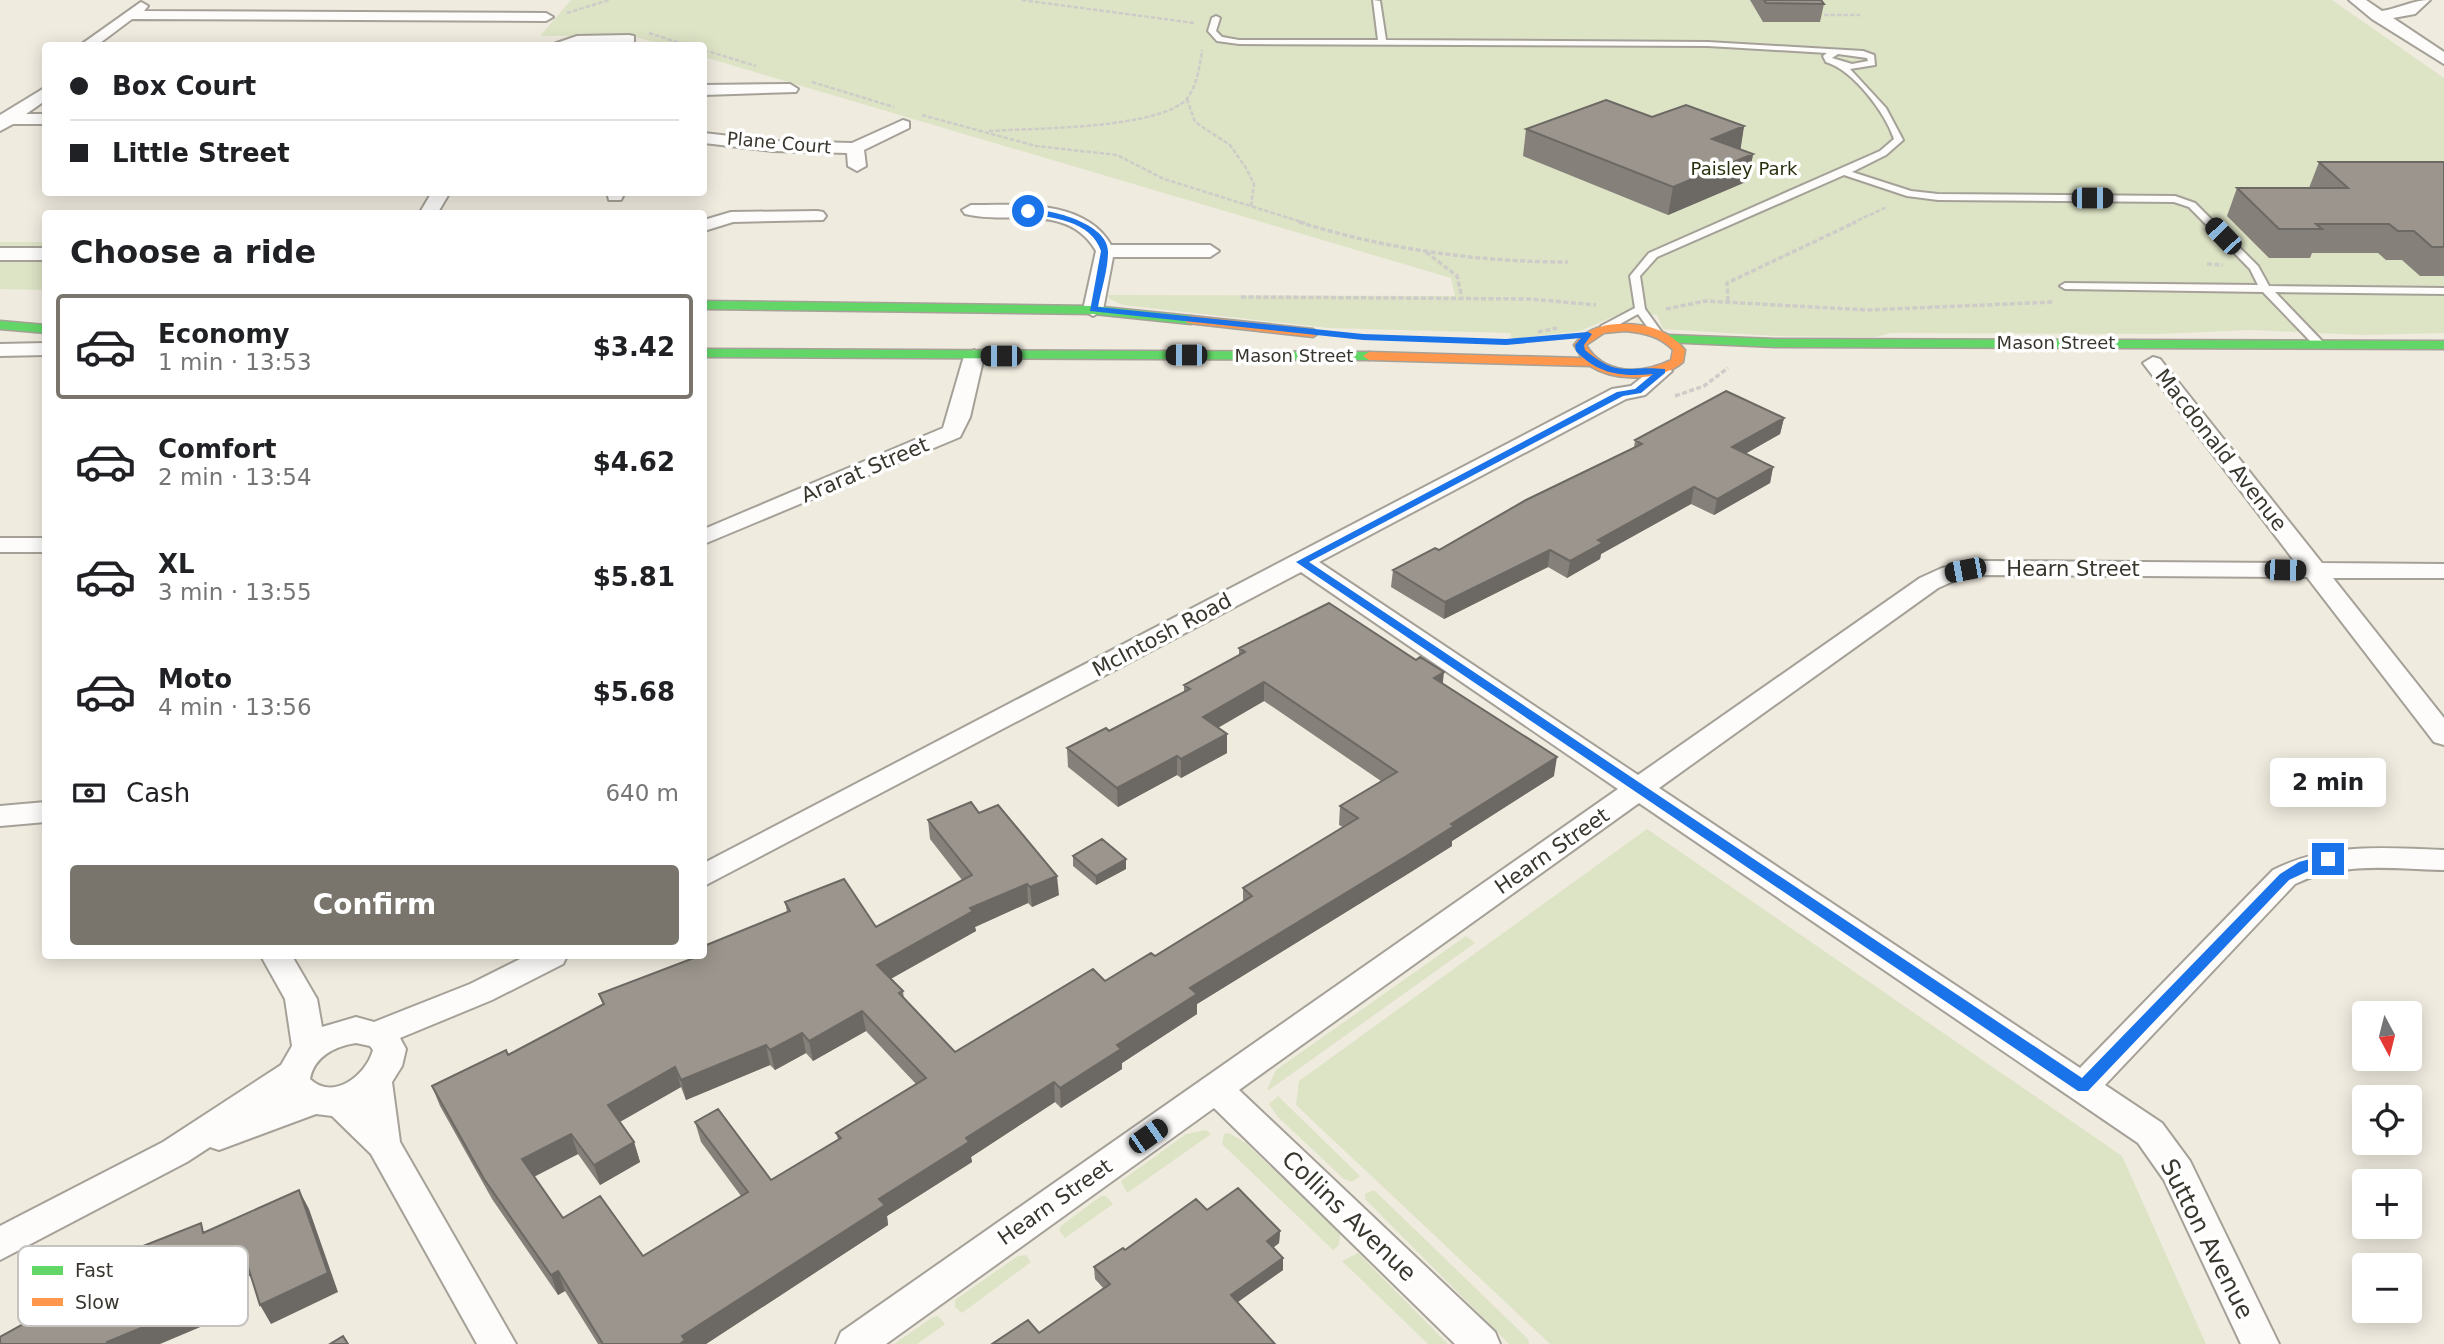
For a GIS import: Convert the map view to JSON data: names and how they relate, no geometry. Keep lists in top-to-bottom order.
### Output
{
  "streets": {
    "street": [
      "Plane Court",
      "Mason Street",
      "Macdonald Avenue",
      "Ararat Street",
      "Hearn Street",
      "McIntosh Road",
      "Collins Avenue",
      "Sutton Avenue"
    ]
  },
  "crossings": [
    ["Mason Street", "Ararat Street"],
    ["Mason Street", "McIntosh Road"],
    ["Macdonald Avenue", "Hearn Street"],
    ["Hearn Street", "Collins Avenue"],
    ["Hearn Street", "Sutton Avenue"],
    ["McIntosh Road", "Sutton Avenue"]
  ],
  "parks": ["Paisley Park"],
  "legend": ["Fast", "Slow"],
  "north": "bottom",
  "page": {
    "banner": ["Box Court", "Little Street"],
    "heading": "Choose a ride",
    "list": [
      {
        "name": "Economy",
        "note": "1 min · 13:53",
        "value": "$3.42"
      },
      {
        "name": "Comfort",
        "note": "2 min · 13:54",
        "value": "$4.62"
      },
      {
        "name": "XL",
        "note": "3 min · 13:55",
        "value": "$5.81"
      },
      {
        "name": "Moto",
        "note": "4 min · 13:56",
        "value": "$5.68"
      }
    ],
    "pay": ["Cash", "640 m"],
    "bubble": "2 min",
    "buttons": "Confirm",
    "map_buttons": ["+", "−"]
  }
}
